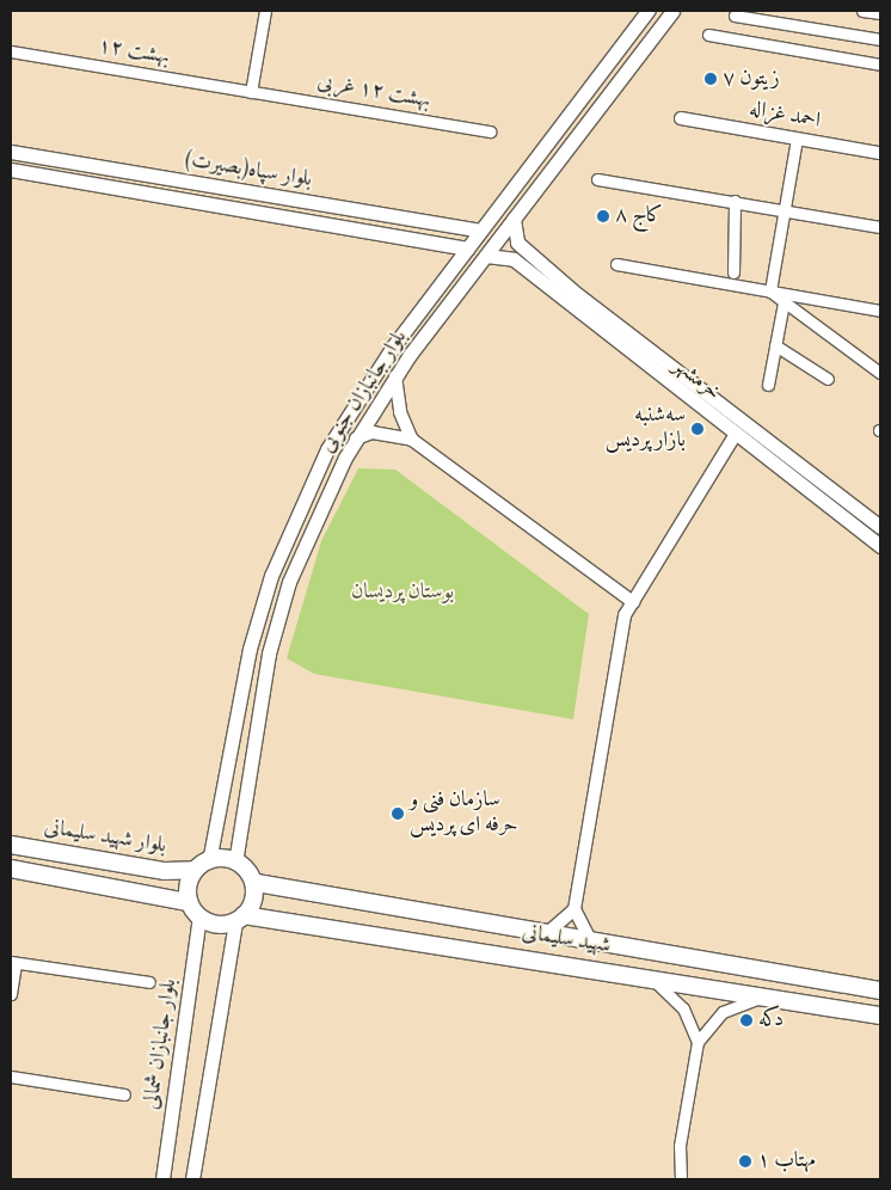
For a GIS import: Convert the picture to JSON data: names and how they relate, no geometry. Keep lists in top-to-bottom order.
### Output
{
  "streets": {
    "main road": [
      "بلوار سپاه(بصیرت)",
      "خرمشهر",
      "بلوار جانبازان جنوبی",
      "بلوار شهید سلیمانی",
      "شهید سلیمانی",
      "بلوار جانبازان شمالی"
    ],
    "street": ["بهشت ۱۲", "بهشت ۱۲ غربی", "احمد غزاله"]
  },
  "crossings": [
    ["بهشت ۱۲", "بهشت ۱۲ غربی"],
    ["بلوار سپاه(بصیرت)", "بلوار جانبازان جنوبی"],
    ["بلوار جانبازان جنوبی", "بلوار شهید سلیمانی"],
    ["بلوار جانبازان جنوبی", "شهید سلیمانی"],
    ["بلوار جانبازان جنوبی", "بلوار جانبازان شمالی"],
    ["بلوار شهید سلیمانی", "شهید سلیمانی"],
    ["بلوار شهید سلیمانی", "بلوار جانبازان شمالی"],
    ["شهید سلیمانی", "بلوار جانبازان شمالی"]
  ],
  "parks": ["بوستان پردیسان"],
  "places": [
    "زیتون ۷",
    "کاج ۸",
    "سه‌شنبه بازار پردیس",
    "سازمان فنی و حرفه ای پردیس",
    "دکه",
    "مهتاب ۱"
  ]
}
